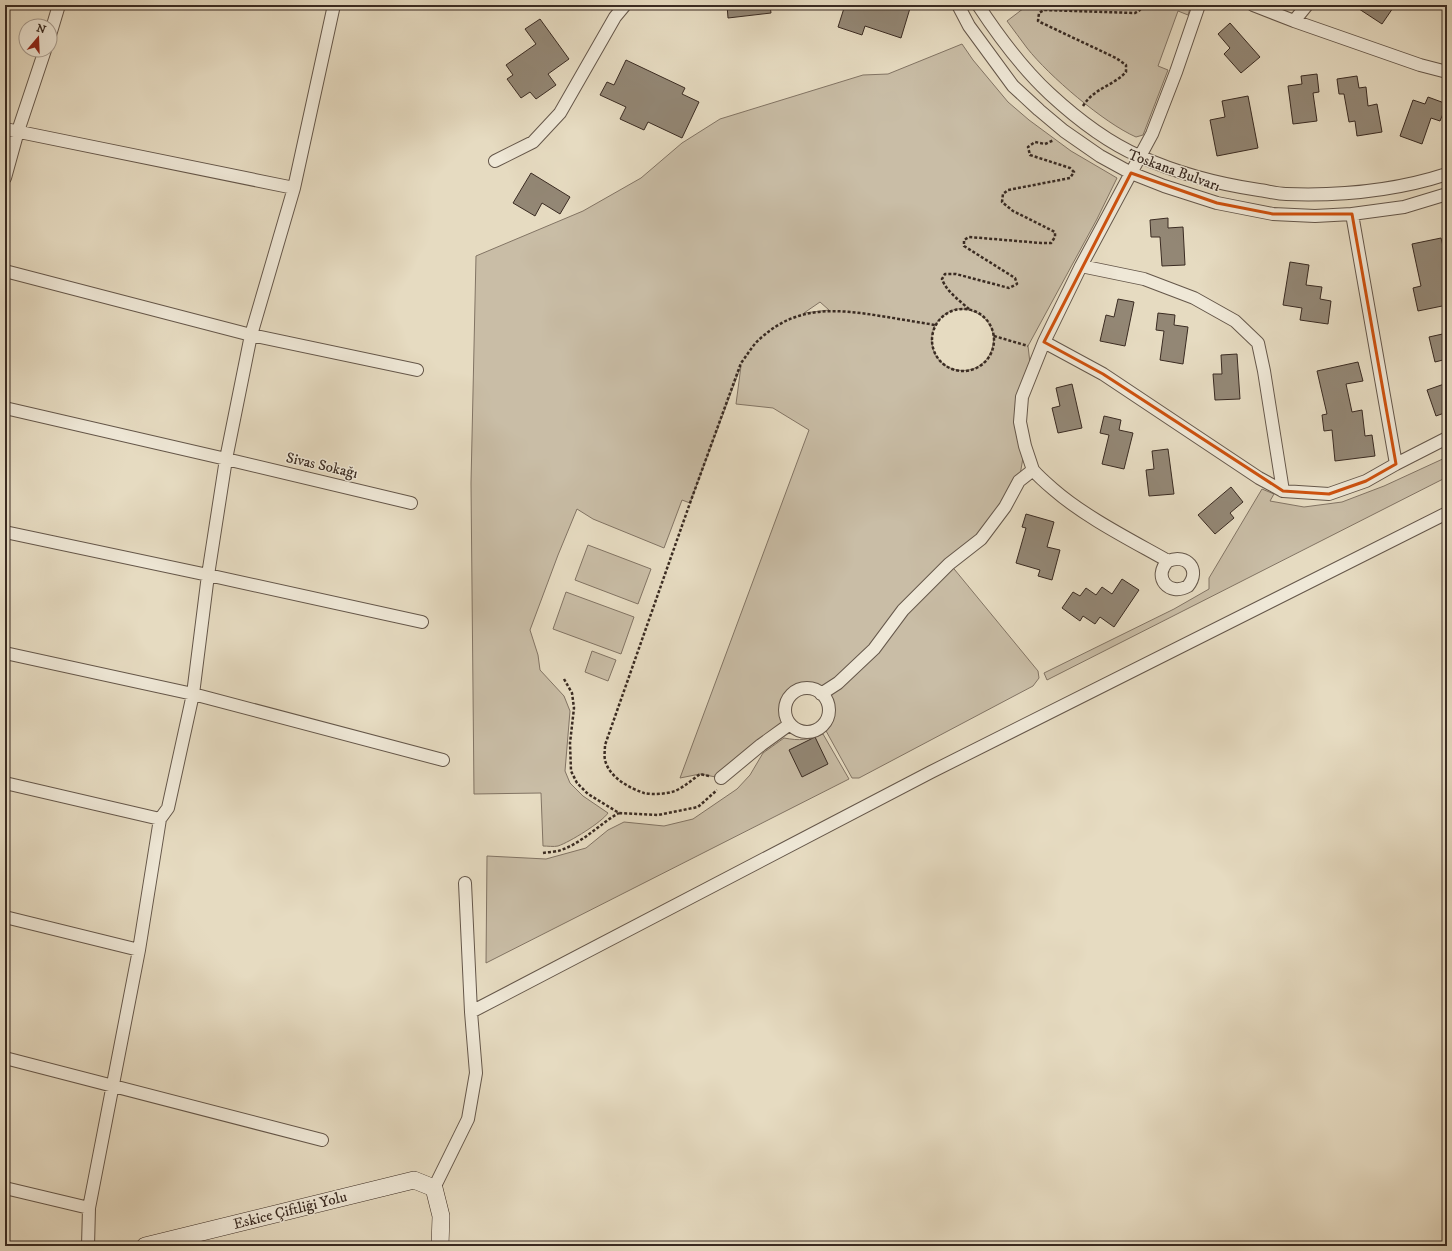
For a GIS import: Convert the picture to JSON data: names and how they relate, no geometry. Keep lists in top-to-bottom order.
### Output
{
  "streets": {
    "main road": ["Eskice Çiftliği Yolu"],
    "street": ["Toskana Bulvarı", "Sivas Sokağı"]
  },
  "north": "top"
}
